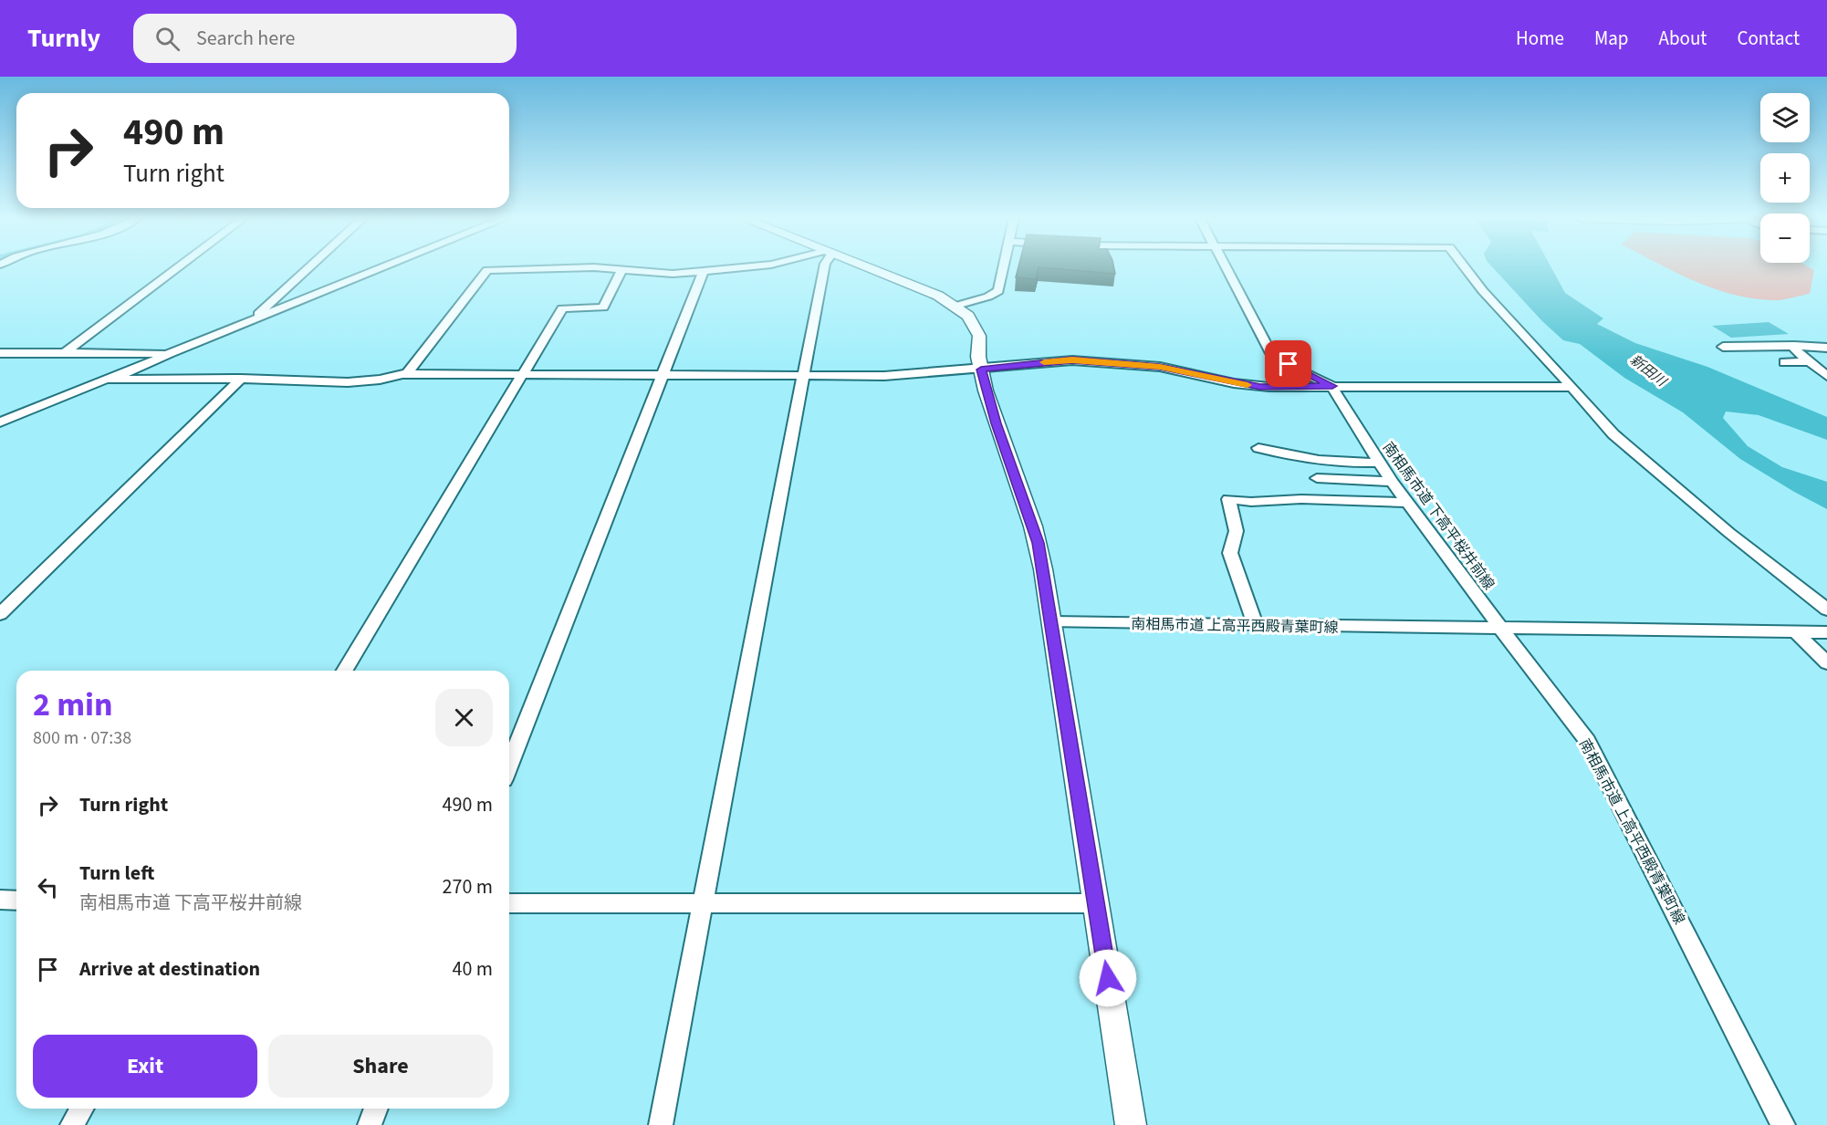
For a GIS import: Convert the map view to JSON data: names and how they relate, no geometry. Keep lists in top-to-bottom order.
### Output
{
  "streets": {
    "street": ["南相馬市道 下高平桜井前線", "南相馬市道 上高平西殿青葉町線"]
  },
  "crossings": [
    ["南相馬市道 下高平桜井前線", "南相馬市道 上高平西殿青葉町線"]
  ],
  "water": ["新田川"],
  "page": {
    "header": "Turnly",
    "search": "Search here",
    "nav": [
      "Home",
      "Map",
      "About",
      "Contact"
    ],
    "map_buttons": ["+", "−"],
    "turn": ["490 m", "Turn right"],
    "heading": ["2 min", "800 m · 07:38"],
    "list": [
      {
        "name": "Turn right",
        "value": "490 m"
      },
      {
        "name": "Turn left",
        "note": "南相馬市道 下高平桜井前線",
        "value": "270 m"
      },
      {
        "name": "Arrive at destination",
        "value": "40 m"
      }
    ],
    "buttons": ["Exit", "Share"]
  }
}
